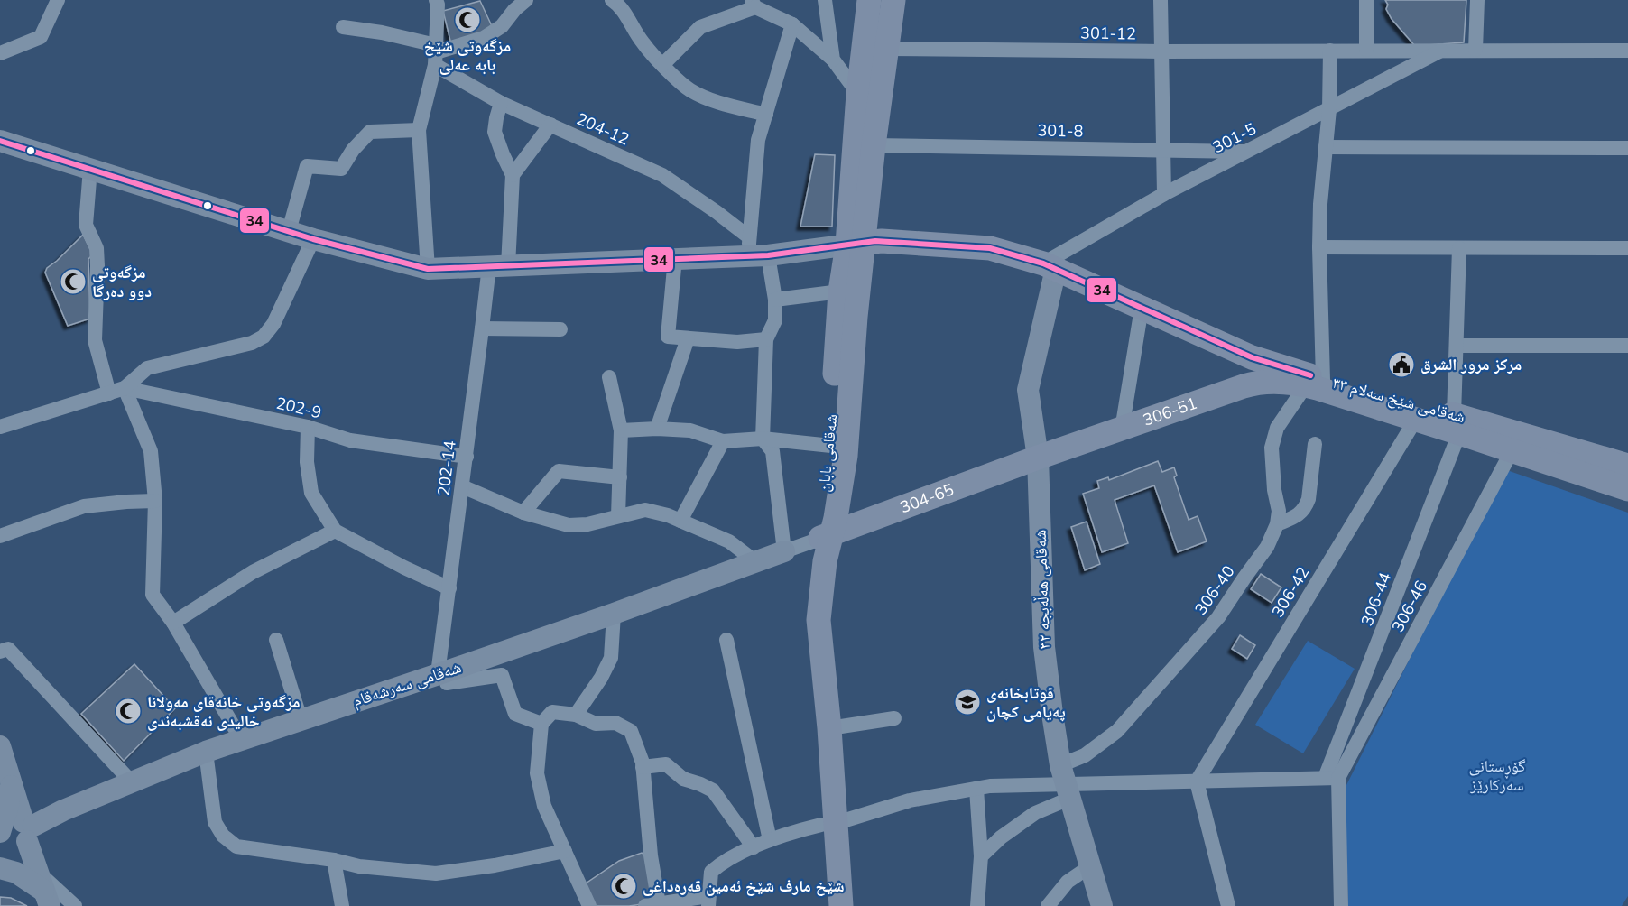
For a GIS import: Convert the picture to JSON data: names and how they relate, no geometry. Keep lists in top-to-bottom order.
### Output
{
  "streets": {
    "main road": [
      "شەقامی شێخ سەلام ٣٣",
      "306-51",
      "شەقامی بابان",
      "304-65"
    ],
    "street": [
      "301-12",
      "204-12",
      "301-8",
      "301-5",
      "202-9",
      "202-14",
      "شەقامی هەڵەبجە ٣٢",
      "306-40",
      "306-42",
      "306-44",
      "306-46",
      "شەقامی سەرشەقام"
    ]
  },
  "crossings": [
    ["301-12", "301-5"],
    ["301-8", "301-5"],
    ["301-5", "شەقامی شێخ سەلام ٣٣"],
    ["301-5", "شەقامی هەڵەبجە ٣٢"],
    ["شەقامی شێخ سەلام ٣٣", "306-51"],
    ["شەقامی شێخ سەلام ٣٣", "شەقامی بابان"],
    ["شەقامی شێخ سەلام ٣٣", "شەقامی هەڵەبجە ٣٢"],
    ["شەقامی شێخ سەلام ٣٣", "306-40"],
    ["شەقامی شێخ سەلام ٣٣", "306-42"],
    ["شەقامی شێخ سەلام ٣٣", "306-44"],
    ["شەقامی شێخ سەلام ٣٣", "306-46"],
    ["202-9", "202-14"],
    ["306-51", "304-65"],
    ["306-51", "شەقامی هەڵەبجە ٣٢"],
    ["306-51", "306-40"],
    ["شەقامی بابان", "304-65"],
    ["202-14", "شەقامی سەرشەقام"],
    ["304-65", "شەقامی هەڵەبجە ٣٢"],
    ["شەقامی هەڵەبجە ٣٢", "306-40"],
    ["306-44", "306-46"]
  ],
  "parks": ["گۆڕستانی سەرکارێز"],
  "places": {
    "mosque": [
      "مزگەوتی شێخ بابە عەلی",
      "مزگەوتی دوو دەرگا",
      "مزگەوتی خانەقای مەولانا خالیدی نەقشبەندی",
      "شێخ مارف شێخ ئەمین قەرەداغی"
    ],
    "public building": ["مرکز مرور الشرق"],
    "school or university": ["قوتابخانەی پەیامی کچان"]
  },
  "lines": ["transit line 34"]
}
